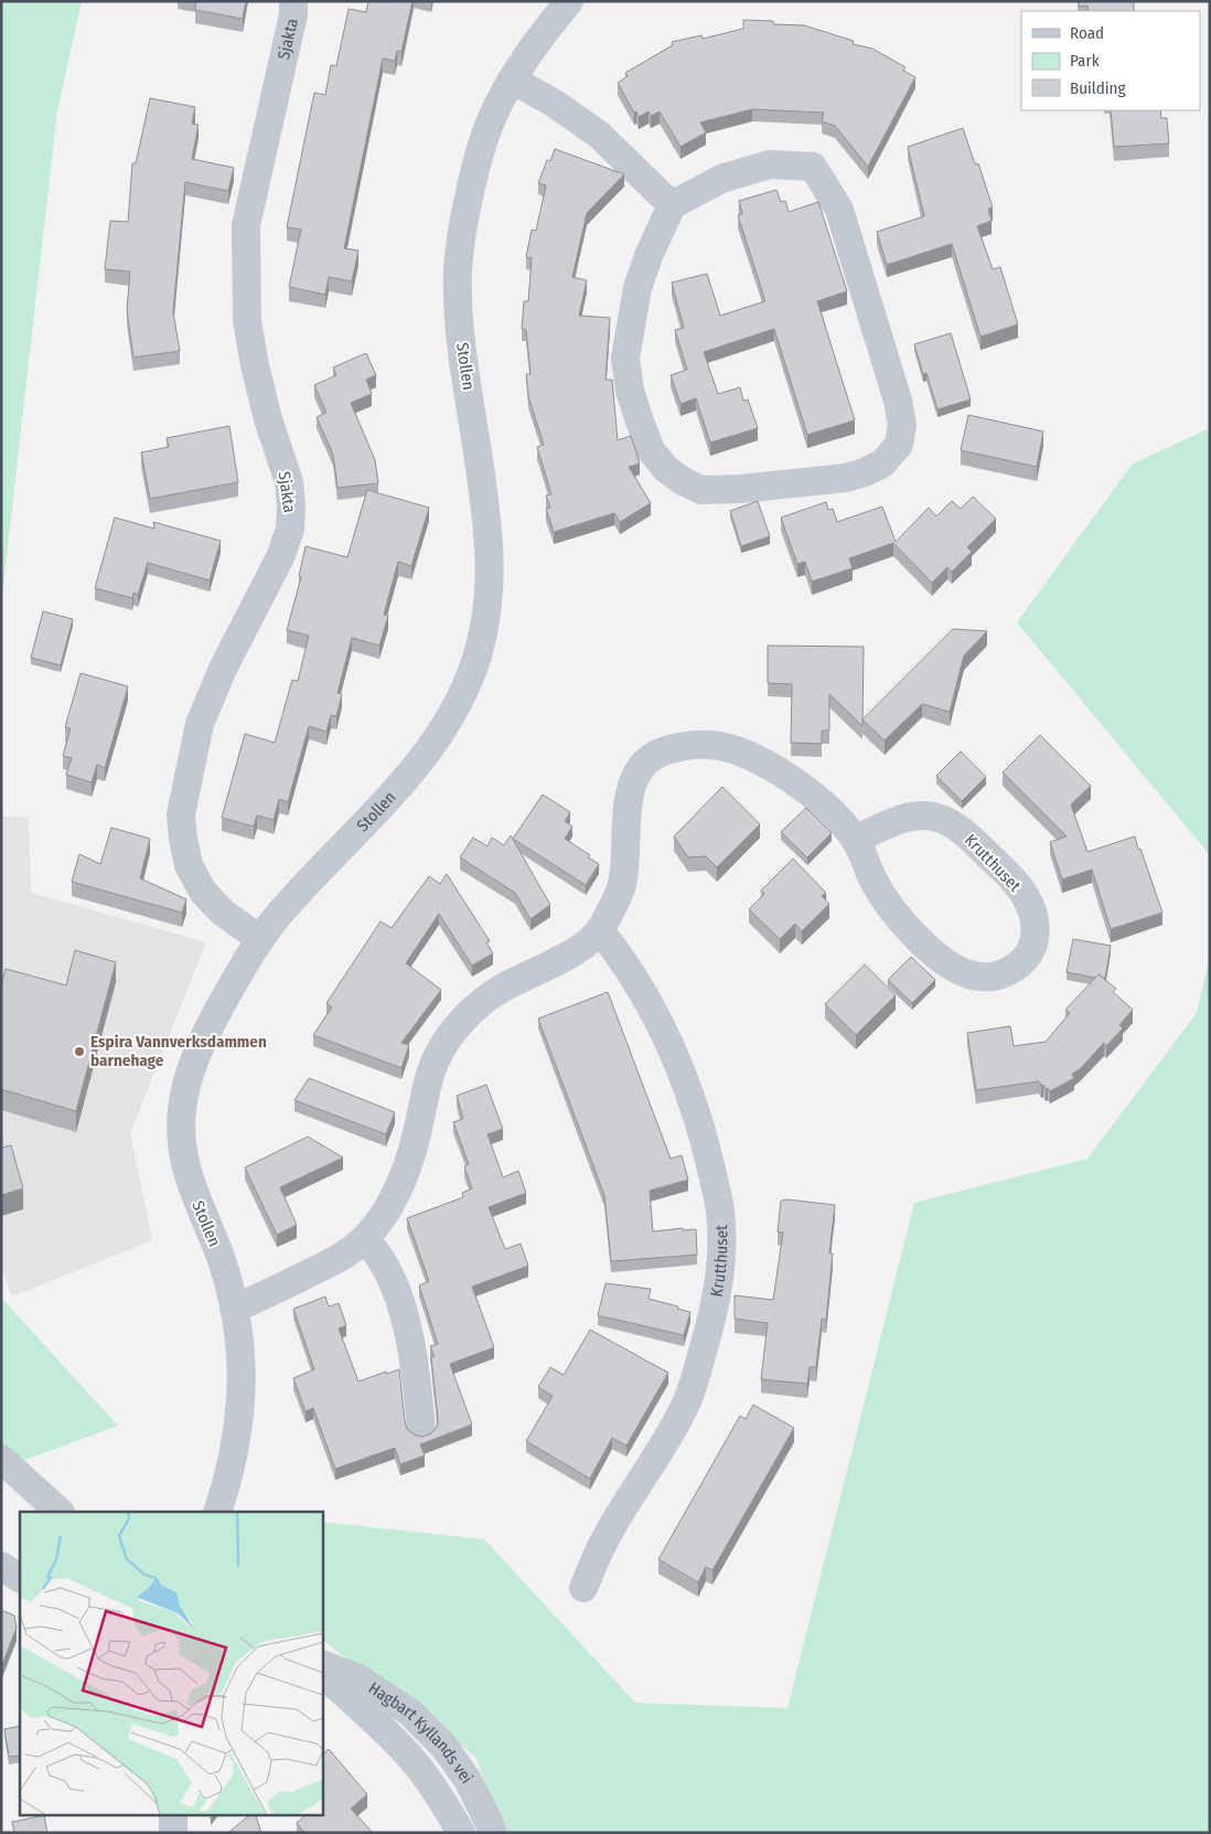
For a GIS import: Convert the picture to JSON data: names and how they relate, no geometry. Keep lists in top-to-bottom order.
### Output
{
  "streets": {
    "street": [
      "Sjakta",
      "Stollen",
      "Krutthuset",
      "Hagbart Kyllands vei"
    ]
  },
  "crossings": [
    ["Sjakta", "Stollen"],
    ["Stollen", "Krutthuset"]
  ],
  "places": ["Espira Vannverksdammen barnehage"],
  "legend": ["Road", "Park", "Building"]
}
